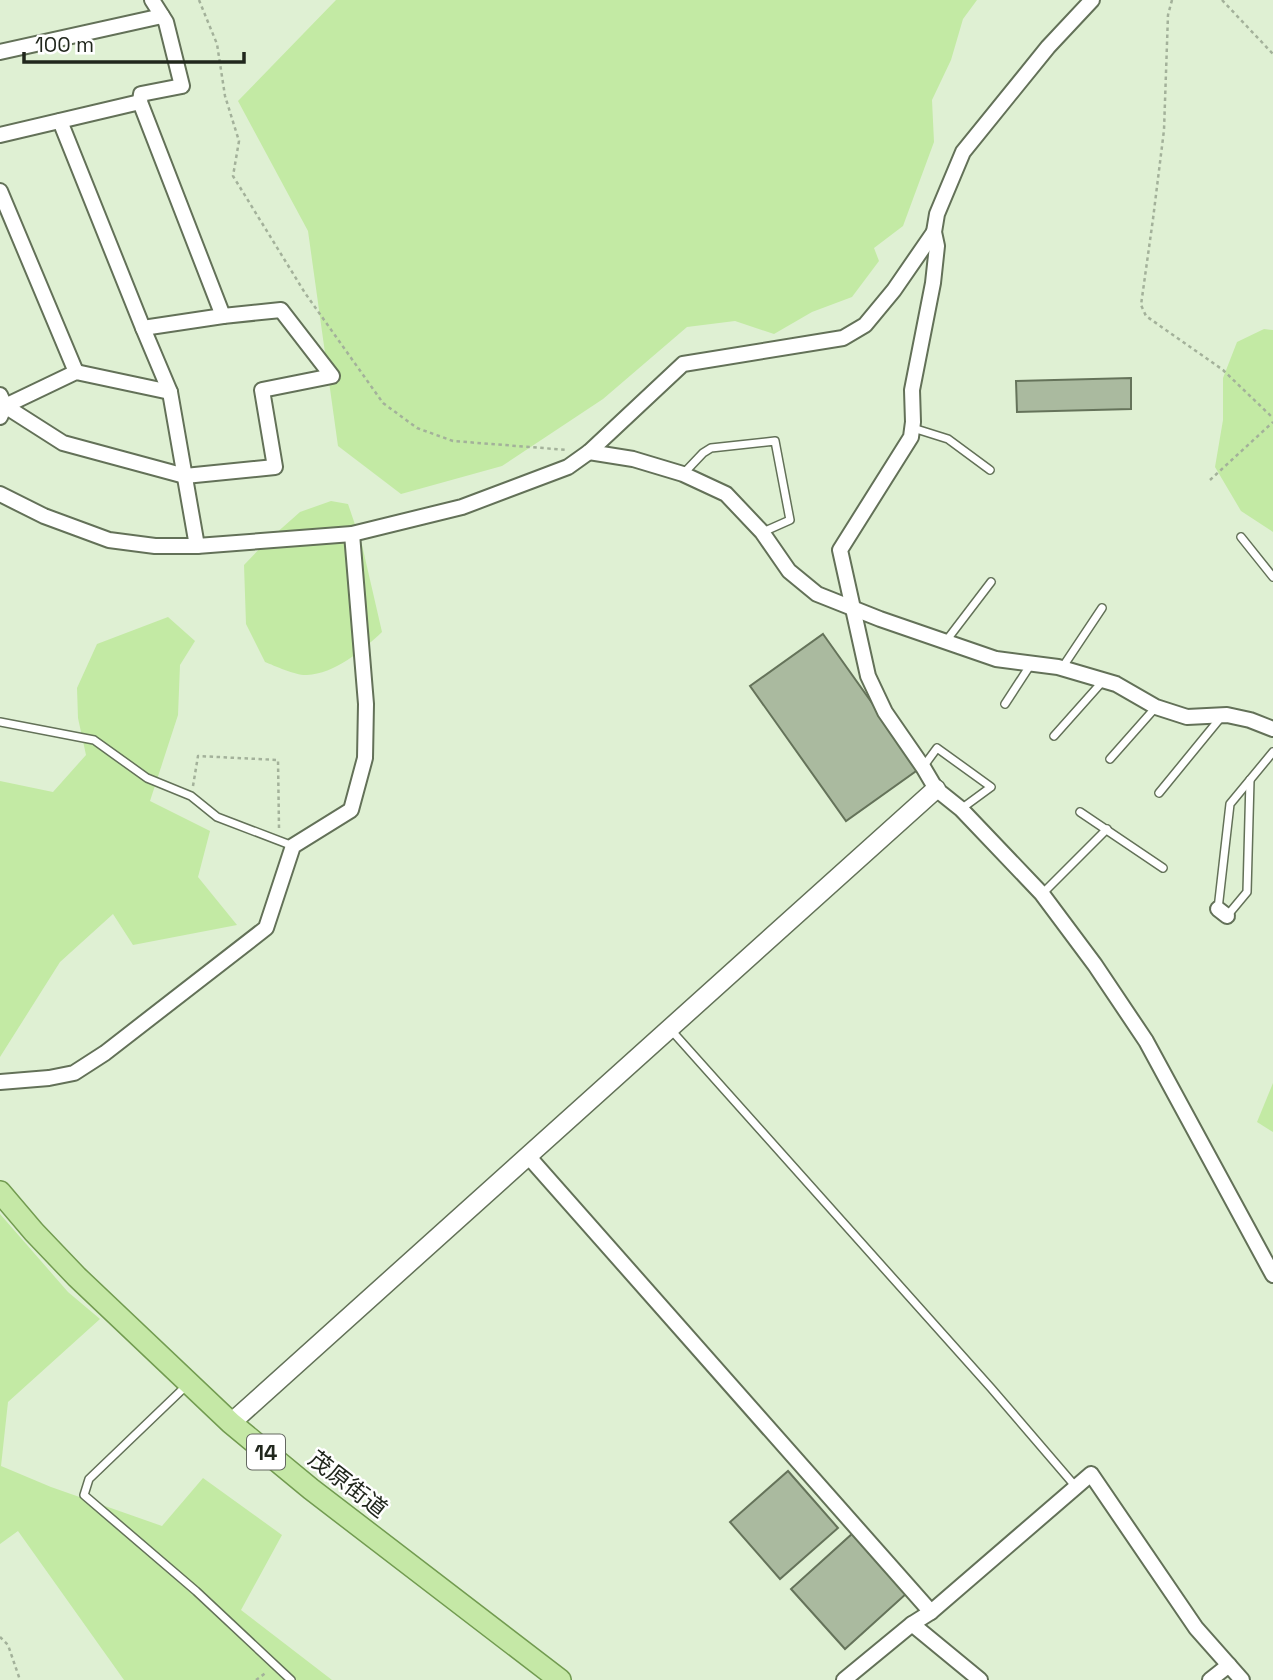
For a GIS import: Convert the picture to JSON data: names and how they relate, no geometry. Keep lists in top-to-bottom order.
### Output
{
  "streets": {
    "main road": ["14", "茂原街道"]
  },
  "scale_bar": "100 m"
}
